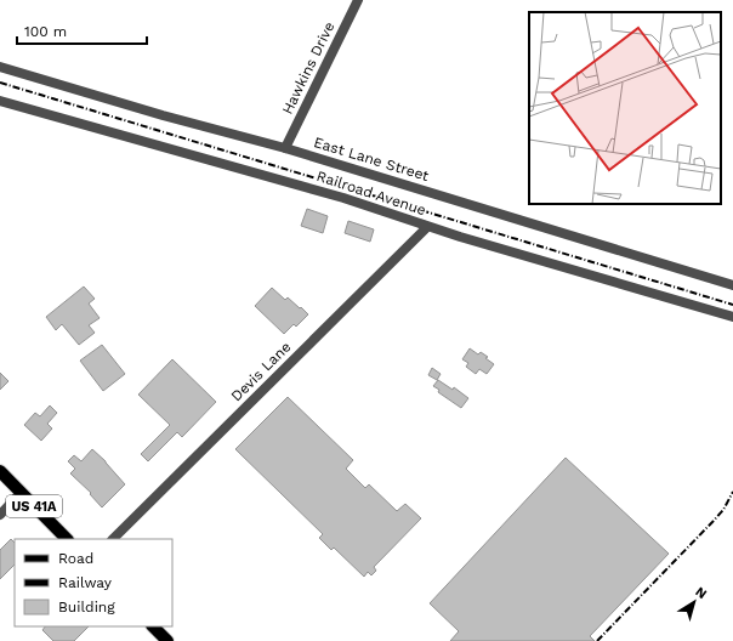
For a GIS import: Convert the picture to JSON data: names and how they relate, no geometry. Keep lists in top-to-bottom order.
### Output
{
  "streets": {
    "main road": ["US 41A"],
    "street": [
      "Hawkins Drive",
      "East Lane Street",
      "Railroad Avenue",
      "Devis Lane"
    ]
  },
  "crossings": [
    ["Hawkins Drive", "East Lane Street"],
    ["Railroad Avenue", "Devis Lane"]
  ],
  "legend": ["Road", "Railway", "Building"],
  "scale_bar": "100 m",
  "north": "top right"
}
